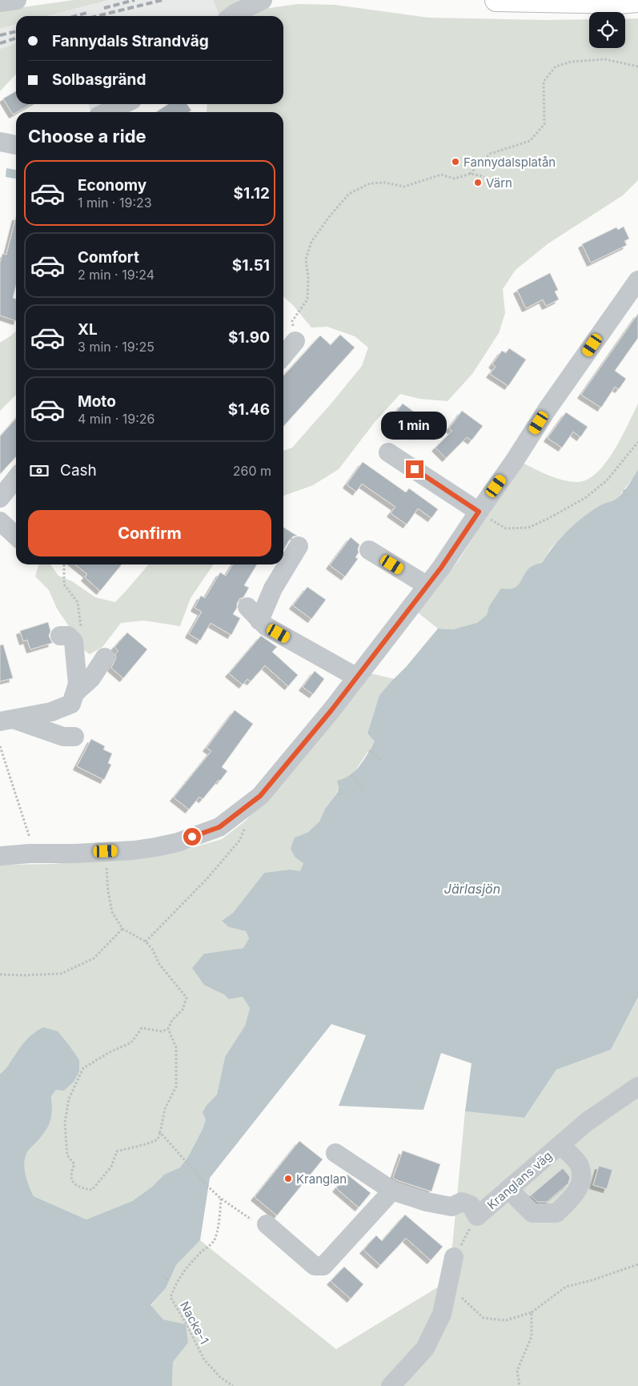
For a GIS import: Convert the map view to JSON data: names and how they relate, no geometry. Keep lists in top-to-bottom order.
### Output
{
  "streets": {
    "street": ["Kranglans väg"],
    "path": ["Nacke-1"]
  },
  "water": ["Järlasjön"],
  "places": ["Fannydalsplatån", "Värn", "Kranglan"],
  "page": {
    "banner": ["Fannydals Strandväg", "Solbasgränd"],
    "heading": "Choose a ride",
    "list": [
      {
        "name": "Economy",
        "note": "1 min · 19:23",
        "value": "$1.12"
      },
      {
        "name": "Comfort",
        "note": "2 min · 19:24",
        "value": "$1.51"
      },
      {
        "name": "XL",
        "note": "3 min · 19:25",
        "value": "$1.90"
      },
      {
        "name": "Moto",
        "note": "4 min · 19:26",
        "value": "$1.46"
      }
    ],
    "bubble": "1 min",
    "pay": ["Cash", "260 m"],
    "buttons": "Confirm"
  }
}
